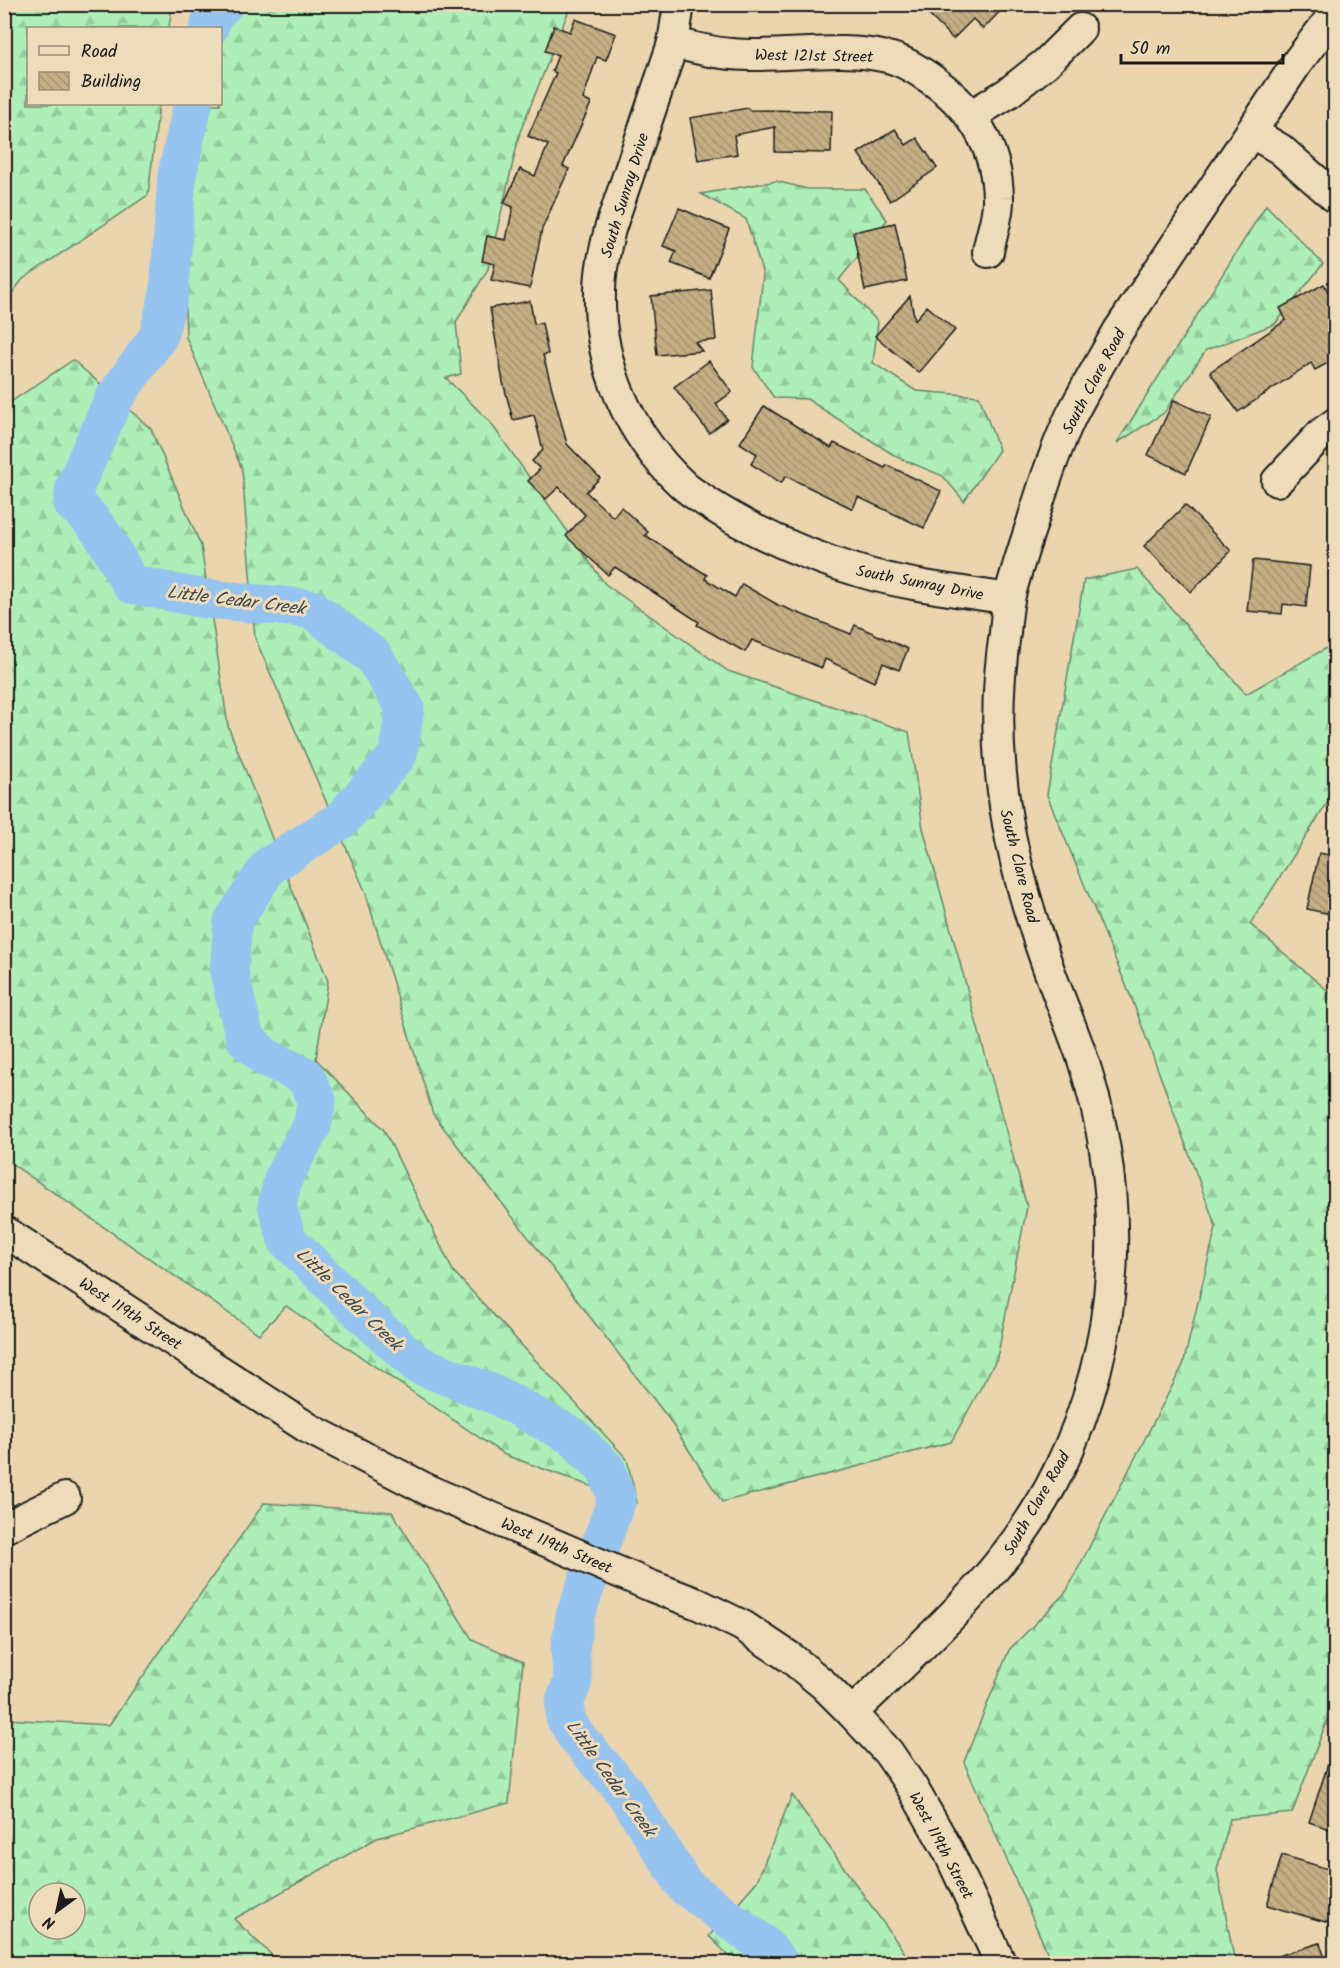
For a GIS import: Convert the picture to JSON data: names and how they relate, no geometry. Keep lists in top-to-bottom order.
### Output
{
  "streets": {
    "street": [
      "West 121st Street",
      "South Sunray Drive",
      "South Clare Road",
      "West 119th Street"
    ]
  },
  "crossings": [
    ["West 121st Street", "South Sunray Drive"],
    ["South Sunray Drive", "South Clare Road"],
    ["South Clare Road", "West 119th Street"]
  ],
  "water": ["Little Cedar Creek"],
  "legend": ["Road", "Building"],
  "scale_bar": "50 m",
  "north": "bottom left"
}
